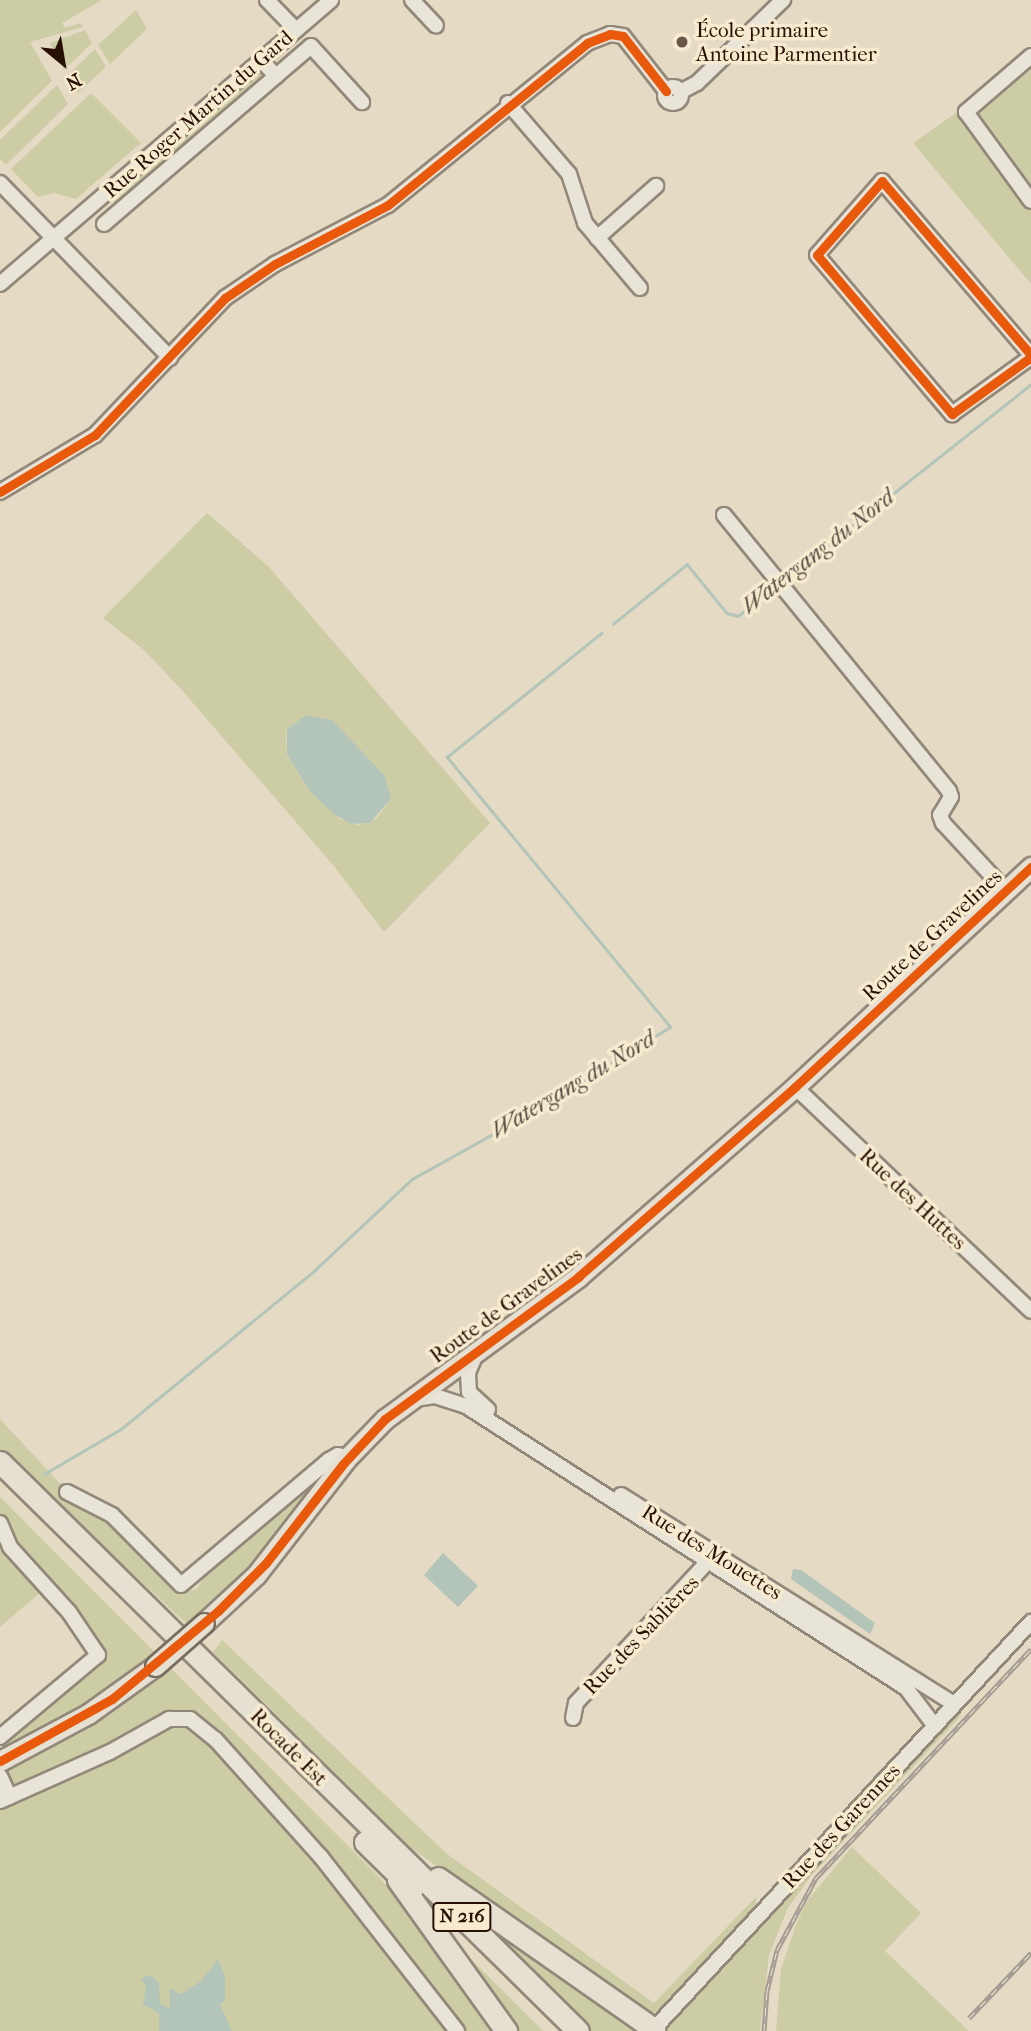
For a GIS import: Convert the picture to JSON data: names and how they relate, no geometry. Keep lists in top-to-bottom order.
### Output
{
  "streets": {
    "highway": ["Rocade Est", "N 216"],
    "main road": ["Route de Gravelines"],
    "street": [
      "Rue Roger Martin du Gard",
      "Rue des Huttes",
      "Rue des Mouettes",
      "Rue des Sablières",
      "Rue des Garennes"
    ]
  },
  "crossings": [
    ["Route de Gravelines", "Rue des Huttes"],
    ["Route de Gravelines", "Rue des Mouettes"],
    ["Rue des Mouettes", "Rue des Sablières"],
    ["Rue des Mouettes", "Rue des Garennes"]
  ],
  "water": ["Watergang du Nord"],
  "places": ["École primaire Antoine Parmentier"],
  "north": "bottom right"
}
